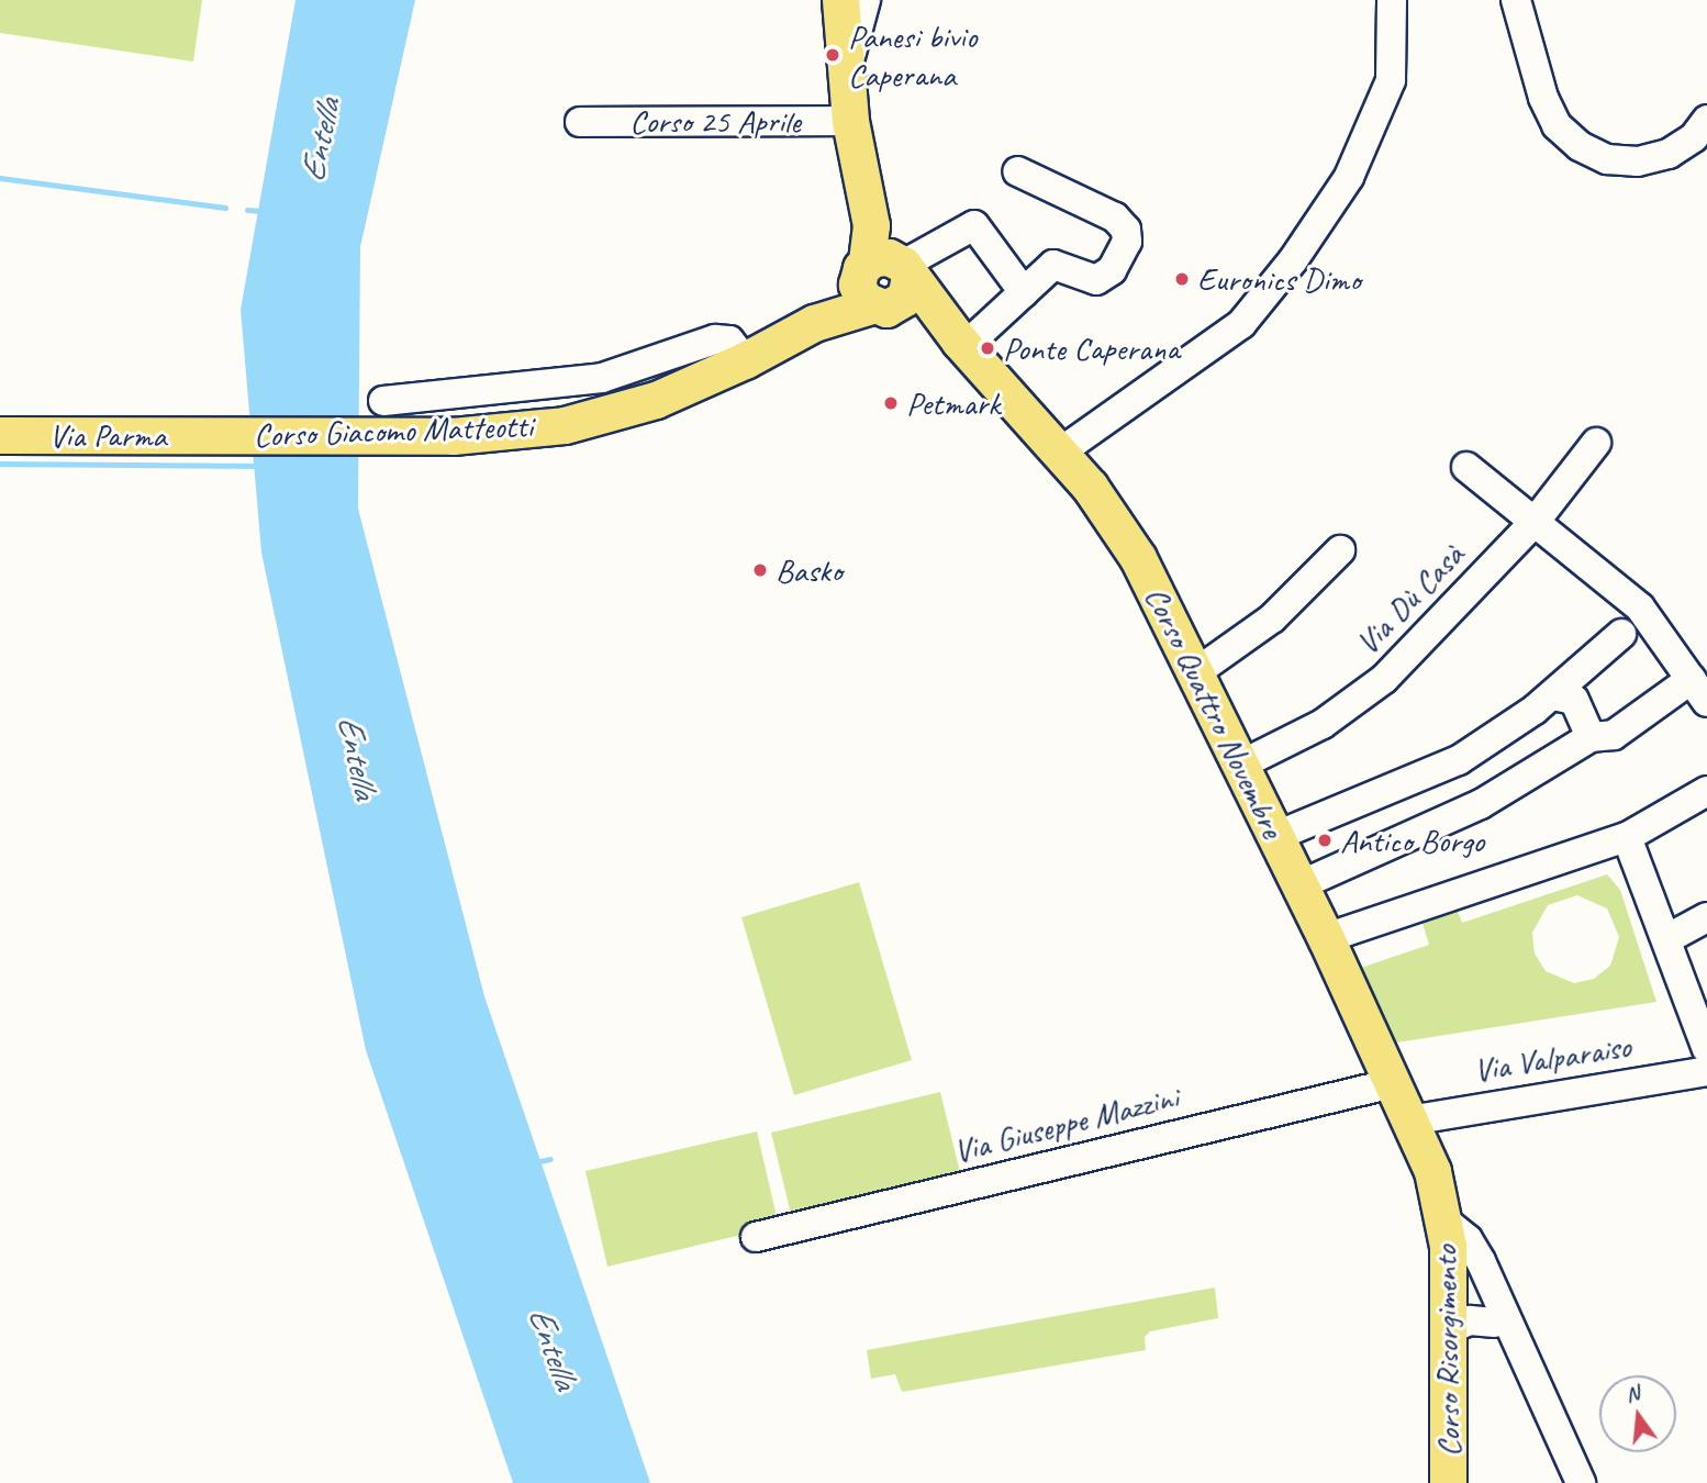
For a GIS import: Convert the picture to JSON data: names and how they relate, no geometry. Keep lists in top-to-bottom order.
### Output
{
  "streets": {
    "main road": [
      "Corso 25 Aprile",
      "Corso Giacomo Matteotti",
      "Via Parma",
      "Corso Quattro Novembre",
      "Corso Risorgimento"
    ],
    "street": ["Via Dù Casà", "Via Valparaiso", "Via Giuseppe Mazzini"]
  },
  "crossings": [
    ["Corso 25 Aprile", "Corso Giacomo Matteotti"],
    ["Corso 25 Aprile", "Corso Quattro Novembre"],
    ["Corso Giacomo Matteotti", "Via Parma"],
    ["Via Dù Casà", "Corso Quattro Novembre"],
    ["Corso Quattro Novembre", "Via Valparaiso"],
    ["Corso Quattro Novembre", "Via Giuseppe Mazzini"],
    ["Corso Quattro Novembre", "Corso Risorgimento"],
    ["Via Valparaiso", "Corso Risorgimento"]
  ],
  "water": ["Entella"],
  "places": [
    "Panesi bivio Caperana",
    "Euronics Dimo",
    "Ponte Caperana",
    "Petmark",
    "Basko",
    "Antico Borgo"
  ],
  "north": "top"
}
